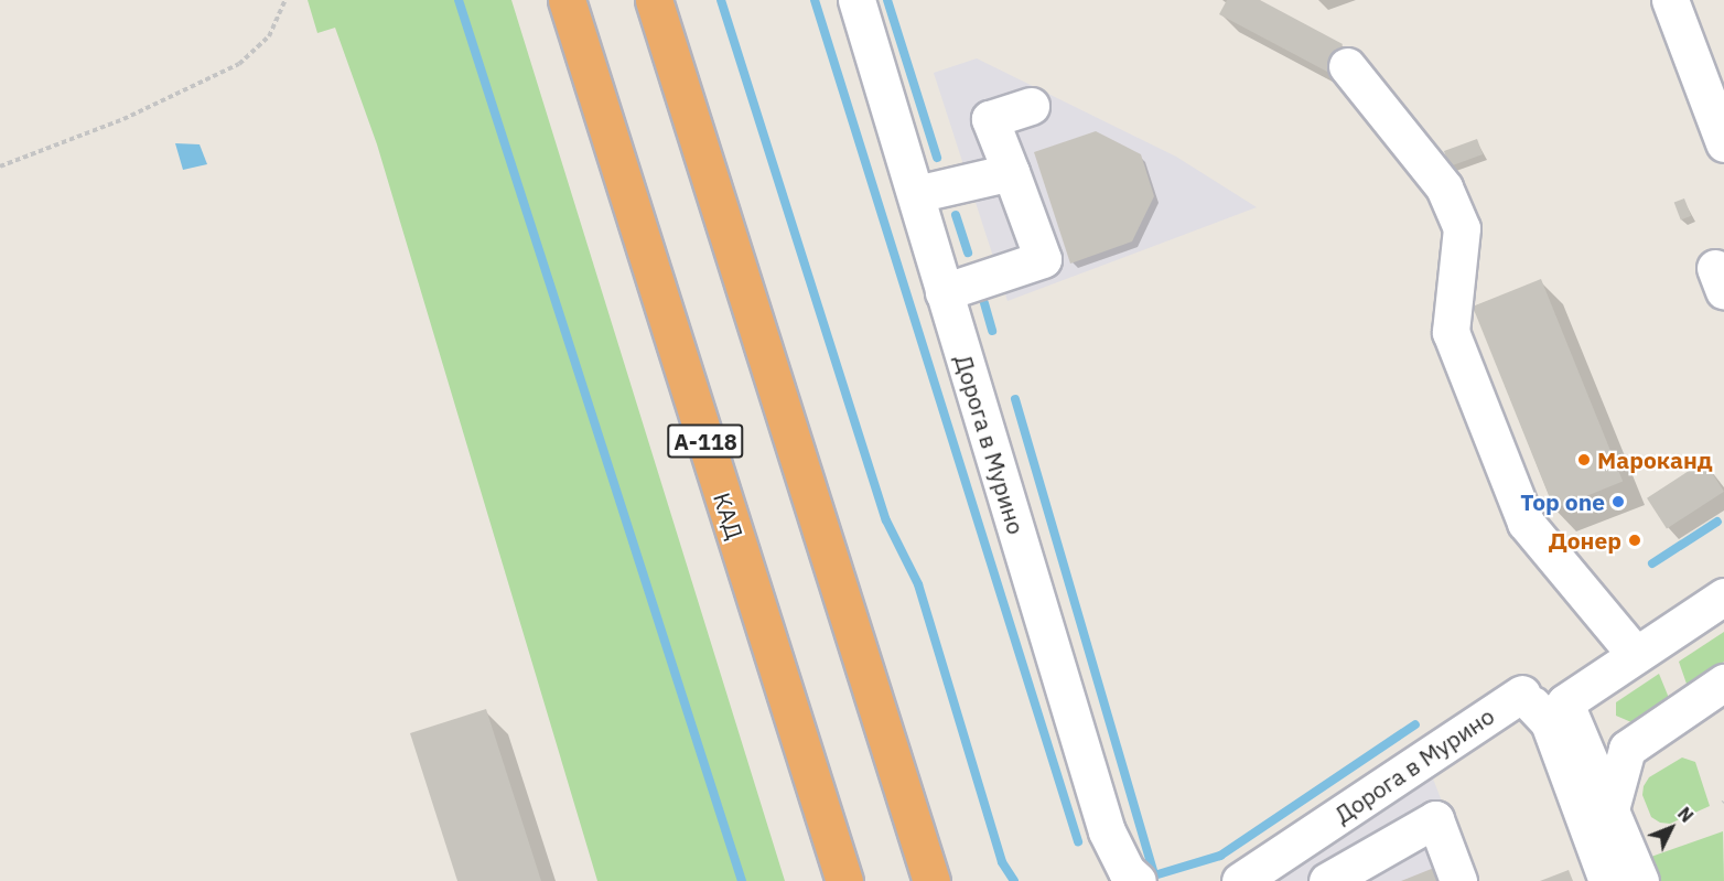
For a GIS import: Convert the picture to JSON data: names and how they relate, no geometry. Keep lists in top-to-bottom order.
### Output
{
  "streets": {
    "highway": ["А-118", "КАД"],
    "street": ["Дорога в Мурино"]
  },
  "places": ["Мароканд", "Top one", "Донер"],
  "north": "top right"
}
